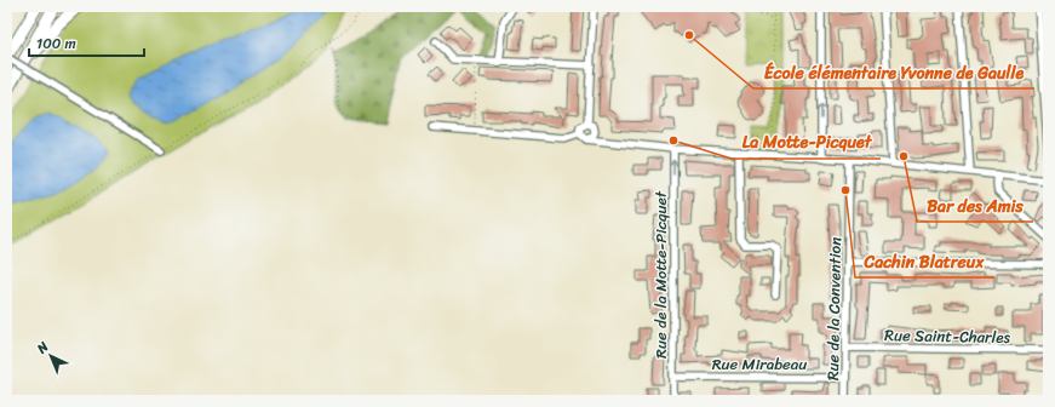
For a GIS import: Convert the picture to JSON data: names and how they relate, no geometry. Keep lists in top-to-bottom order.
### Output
{
  "streets": {
    "street": [
      "Rue de la Motte-Picquet",
      "Rue de la Convention",
      "Rue Saint-Charles",
      "Rue Mirabeau"
    ]
  },
  "crossings": [
    ["Rue de la Motte-Picquet", "Rue Mirabeau"],
    ["Rue de la Convention", "Rue Saint-Charles"],
    ["Rue de la Convention", "Rue Mirabeau"]
  ],
  "one_way": ["Rue de la Motte-Picquet"],
  "places": [
    "École élémentaire Yvonne de Gaulle",
    "La Motte-Picquet",
    "Bar des Amis",
    "Cachin Blatreux"
  ],
  "scale_bar": "100 m",
  "north": "top left"
}
